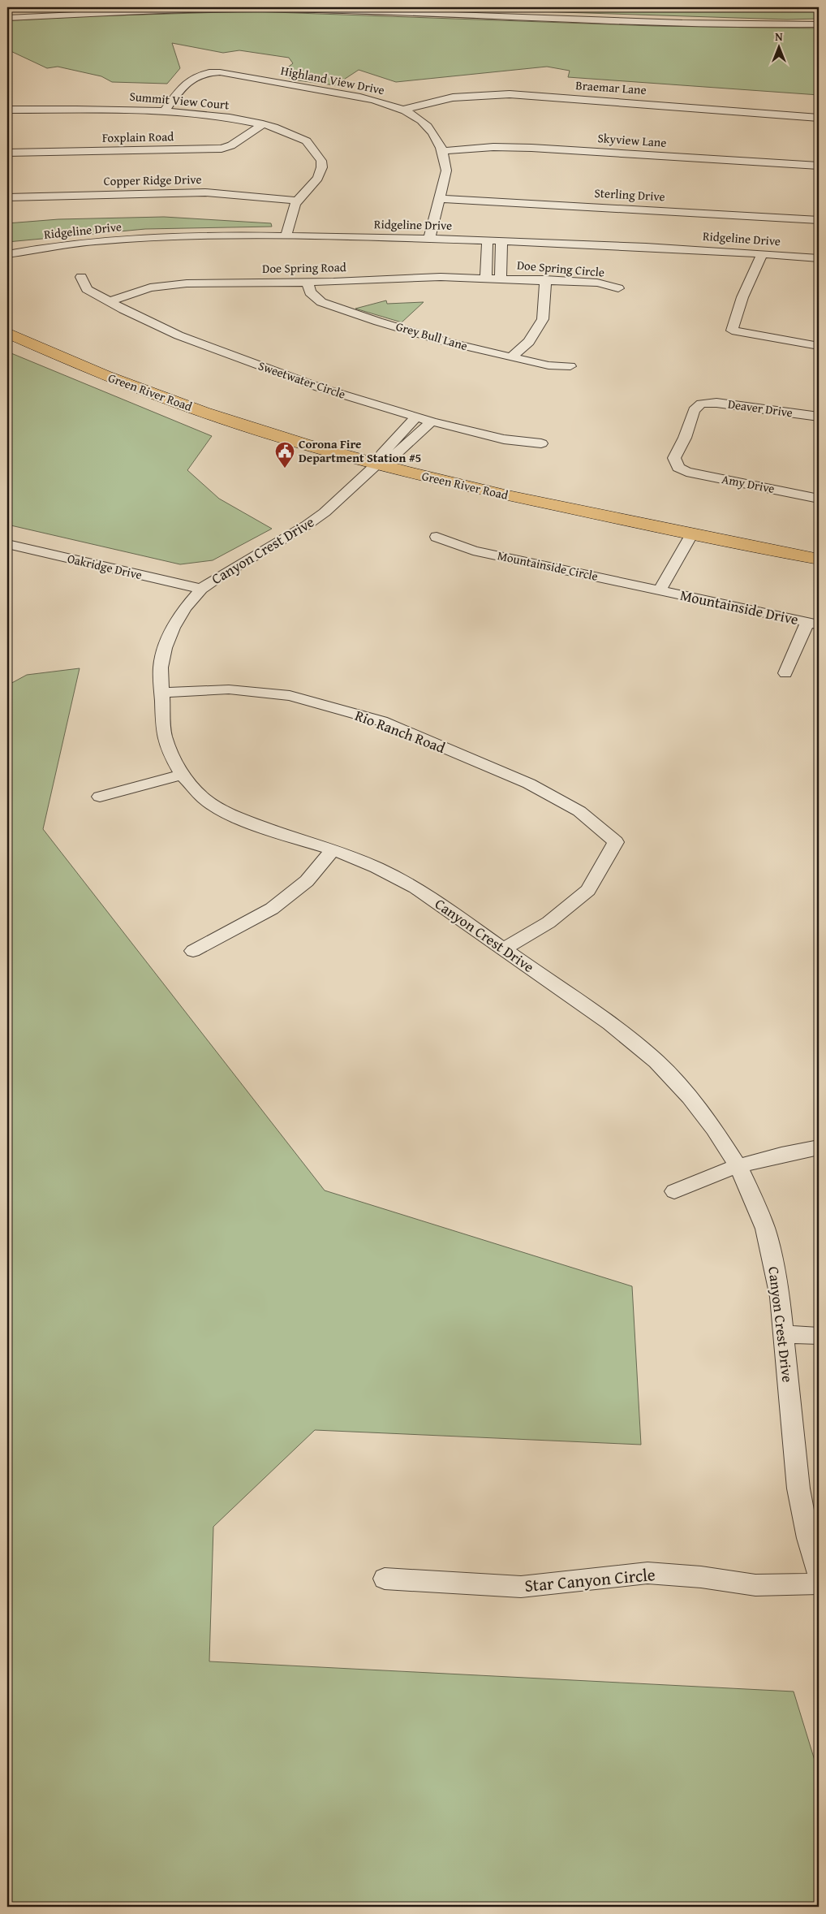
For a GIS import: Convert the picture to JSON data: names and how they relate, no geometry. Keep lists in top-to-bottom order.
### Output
{
  "streets": {
    "main road": ["Green River Road"],
    "street": [
      "Highland View Drive",
      "Braemar Lane",
      "Summit View Court",
      "Foxplain Road",
      "Skyview Lane",
      "Copper Ridge Drive",
      "Sterling Drive",
      "Ridgeline Drive",
      "Doe Spring Road",
      "Doe Spring Circle",
      "Grey Bull Lane",
      "Sweetwater Circle",
      "Deaver Drive",
      "Amy Drive",
      "Canyon Crest Drive",
      "Mountainside Circle",
      "Oakridge Drive",
      "Mountainside Drive",
      "Rio Ranch Road",
      "Star Canyon Circle"
    ]
  },
  "crossings": [
    ["Highland View Drive", "Braemar Lane"],
    ["Highland View Drive", "Summit View Court"],
    ["Highland View Drive", "Skyview Lane"],
    ["Highland View Drive", "Sterling Drive"],
    ["Highland View Drive", "Ridgeline Drive"],
    ["Summit View Court", "Foxplain Road"],
    ["Summit View Court", "Copper Ridge Drive"],
    ["Summit View Court", "Ridgeline Drive"],
    ["Doe Spring Road", "Doe Spring Circle"],
    ["Doe Spring Road", "Grey Bull Lane"],
    ["Doe Spring Road", "Sweetwater Circle"],
    ["Sweetwater Circle", "Canyon Crest Drive"],
    ["Green River Road", "Canyon Crest Drive"],
    ["Deaver Drive", "Amy Drive"],
    ["Canyon Crest Drive", "Oakridge Drive"],
    ["Canyon Crest Drive", "Rio Ranch Road"],
    ["Mountainside Circle", "Mountainside Drive"]
  ],
  "places": {
    "public building": ["Corona Fire Department Station #5"]
  },
  "north": "top"
}
